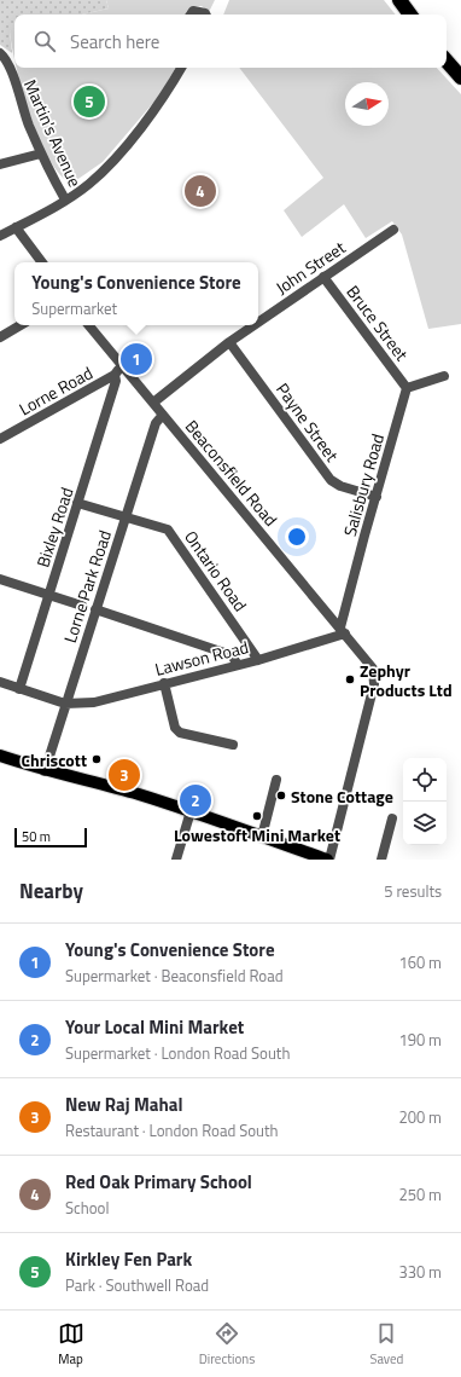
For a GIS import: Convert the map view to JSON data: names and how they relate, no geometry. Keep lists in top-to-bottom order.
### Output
{
  "streets": {
    "street": [
      "Martin's Avenue",
      "John Street",
      "Bruce Street",
      "Lorne Road",
      "Payne Street",
      "Beaconsfield Road",
      "Salisbury Road",
      "Bixley Road",
      "Ontario Road",
      "Lorne Park Road",
      "Lawson Road"
    ]
  },
  "crossings": [
    ["John Street", "Bruce Street"],
    ["John Street", "Payne Street"],
    ["John Street", "Beaconsfield Road"],
    ["Bruce Street", "Salisbury Road"],
    ["Lorne Road", "Beaconsfield Road"],
    ["Lorne Road", "Bixley Road"],
    ["Payne Street", "Salisbury Road"],
    ["Beaconsfield Road", "Salisbury Road"],
    ["Beaconsfield Road", "Lorne Park Road"],
    ["Beaconsfield Road", "Lawson Road"],
    ["Salisbury Road", "Lawson Road"],
    ["Bixley Road", "Ontario Road"],
    ["Bixley Road", "Lawson Road"],
    ["Ontario Road", "Lorne Park Road"],
    ["Ontario Road", "Lawson Road"],
    ["Lorne Park Road", "Lawson Road"]
  ],
  "places": [
    "Zephyr Products Ltd",
    "Chriscott",
    "Stone Cottage",
    "Lowestoft Mini Market"
  ],
  "scale_bar": "50 m",
  "north": "right",
  "page": {
    "search": "Search here",
    "pins": [
      "5",
      "4",
      "1",
      "3",
      "2"
    ],
    "popup": ["Young's Convenience Store", "Supermarket"],
    "scale": "50 m",
    "heading": ["Nearby", "5 results"],
    "list": [
      {
        "mark": "1",
        "name": "Young's Convenience Store",
        "note": "Supermarket · Beaconsfield Road",
        "value": "160 m"
      },
      {
        "mark": "2",
        "name": "Your Local Mini Market",
        "note": "Supermarket · London Road South",
        "value": "190 m"
      },
      {
        "mark": "3",
        "name": "New Raj Mahal",
        "note": "Restaurant · London Road South",
        "value": "200 m"
      },
      {
        "mark": "4",
        "name": "Red Oak Primary School",
        "note": "School",
        "value": "250 m"
      },
      {
        "mark": "5",
        "name": "Kirkley Fen Park",
        "note": "Park · Southwell Road",
        "value": "330 m"
      }
    ],
    "nav": ["Map", "Directions", "Saved"]
  }
}
